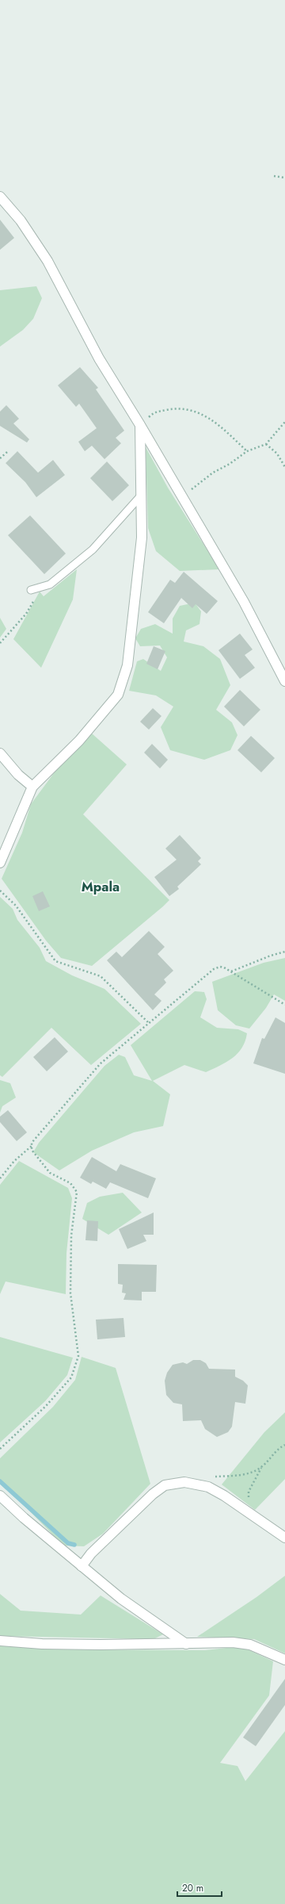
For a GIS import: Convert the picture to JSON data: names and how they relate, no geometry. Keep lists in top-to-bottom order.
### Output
{
  "districts": ["Mpala"],
  "scale_bar": "20 m"
}
